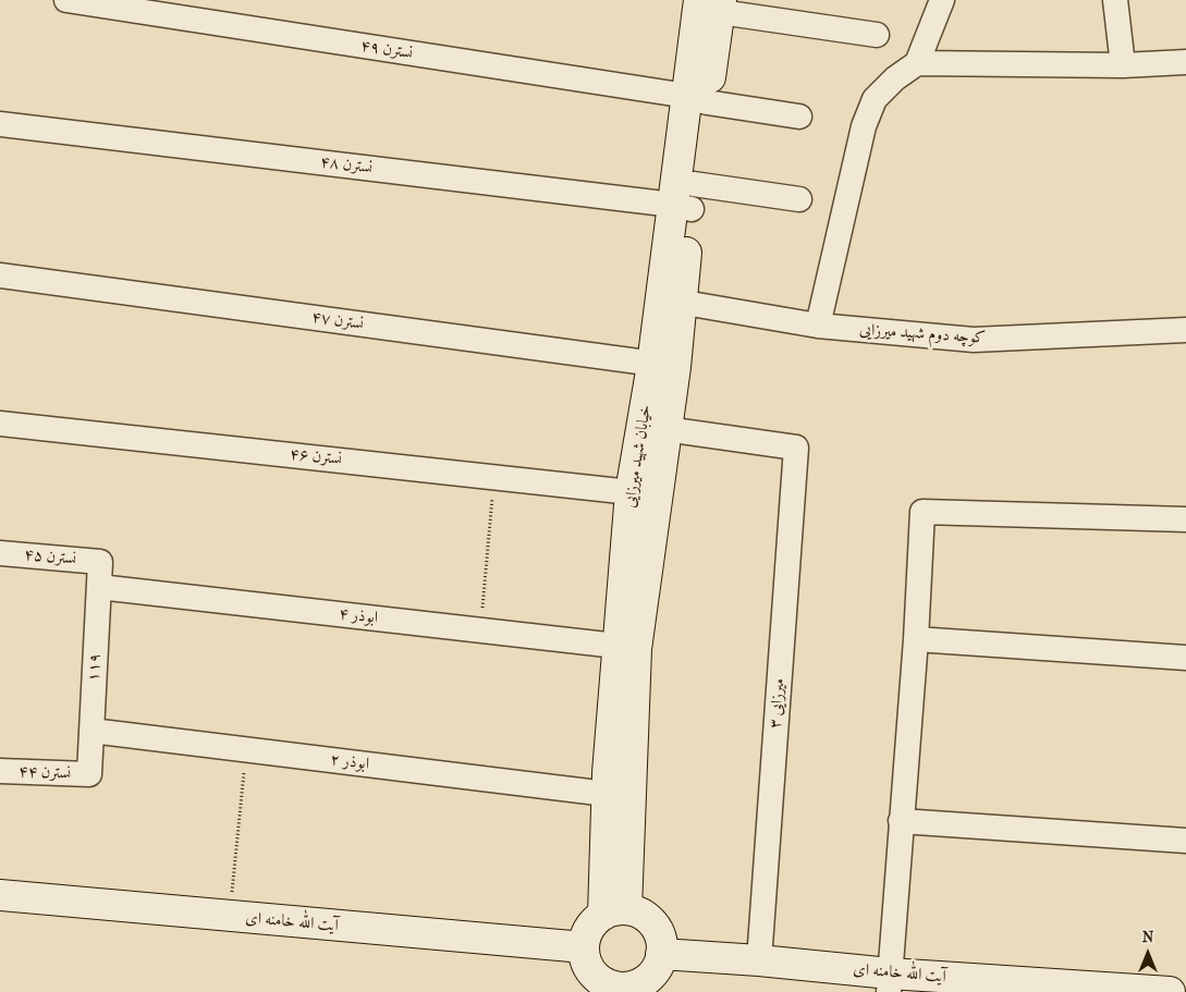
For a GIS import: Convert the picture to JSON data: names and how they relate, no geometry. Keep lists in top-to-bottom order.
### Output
{
  "streets": {
    "street": [
      "نسترن ۴۹",
      "نسترن ۴۸",
      "نسترن ۴۷",
      "کوچه دوم شهید میرزایی",
      "خیابان شهید میرزایی",
      "نسترن ۴۶",
      "نسترن ۴۵",
      "ابوذر ۴",
      "۱۱۹",
      "میرزایی ۳",
      "ابوذر ۲",
      "نسترن ۴۴",
      "آیت الله خامنه ای"
    ]
  },
  "crossings": [
    ["نسترن ۴۹", "خیابان شهید میرزایی"],
    ["نسترن ۴۸", "خیابان شهید میرزایی"],
    ["نسترن ۴۷", "خیابان شهید میرزایی"],
    ["کوچه دوم شهید میرزایی", "خیابان شهید میرزایی"],
    ["خیابان شهید میرزایی", "نسترن ۴۶"],
    ["خیابان شهید میرزایی", "ابوذر ۴"],
    ["خیابان شهید میرزایی", "میرزایی ۳"],
    ["خیابان شهید میرزایی", "ابوذر ۲"],
    ["خیابان شهید میرزایی", "آیت الله خامنه ای"],
    ["نسترن ۴۵", "۱۱۹"],
    ["ابوذر ۴", "۱۱۹"],
    ["۱۱۹", "ابوذر ۲"],
    ["۱۱۹", "نسترن ۴۴"],
    ["میرزایی ۳", "آیت الله خامنه ای"]
  ],
  "north": "top"
}
